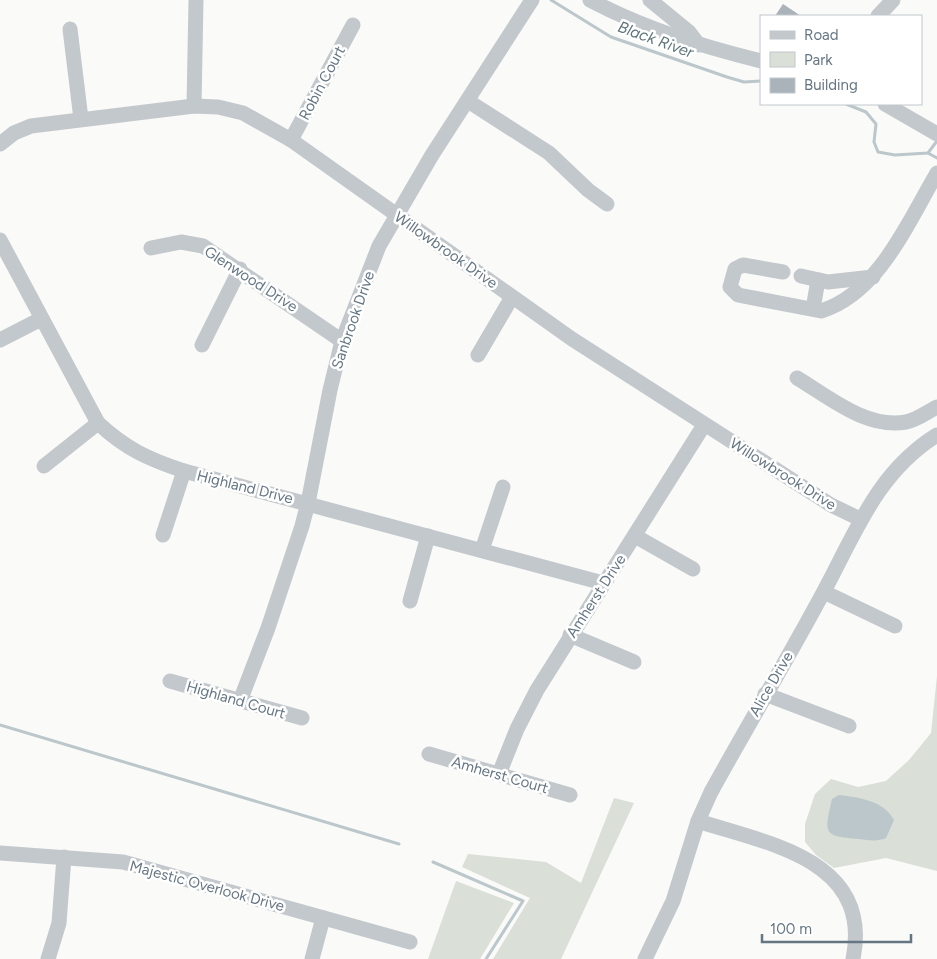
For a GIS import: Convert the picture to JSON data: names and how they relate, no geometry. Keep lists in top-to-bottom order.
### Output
{
  "streets": {
    "street": [
      "Robin Court",
      "Willowbrook Drive",
      "Glenwood Drive",
      "Sanbrook Drive",
      "Highland Drive",
      "Amherst Drive",
      "Alice Drive",
      "Highland Court",
      "Amherst Court",
      "Majestic Overlook Drive"
    ]
  },
  "crossings": [
    ["Robin Court", "Willowbrook Drive"],
    ["Willowbrook Drive", "Sanbrook Drive"],
    ["Willowbrook Drive", "Amherst Drive"],
    ["Willowbrook Drive", "Alice Drive"],
    ["Glenwood Drive", "Sanbrook Drive"],
    ["Sanbrook Drive", "Highland Drive"],
    ["Sanbrook Drive", "Highland Court"],
    ["Highland Drive", "Amherst Drive"],
    ["Amherst Drive", "Amherst Court"]
  ],
  "water": ["Black River"],
  "legend": ["Road", "Park", "Building"],
  "scale_bar": "100 m"
}
